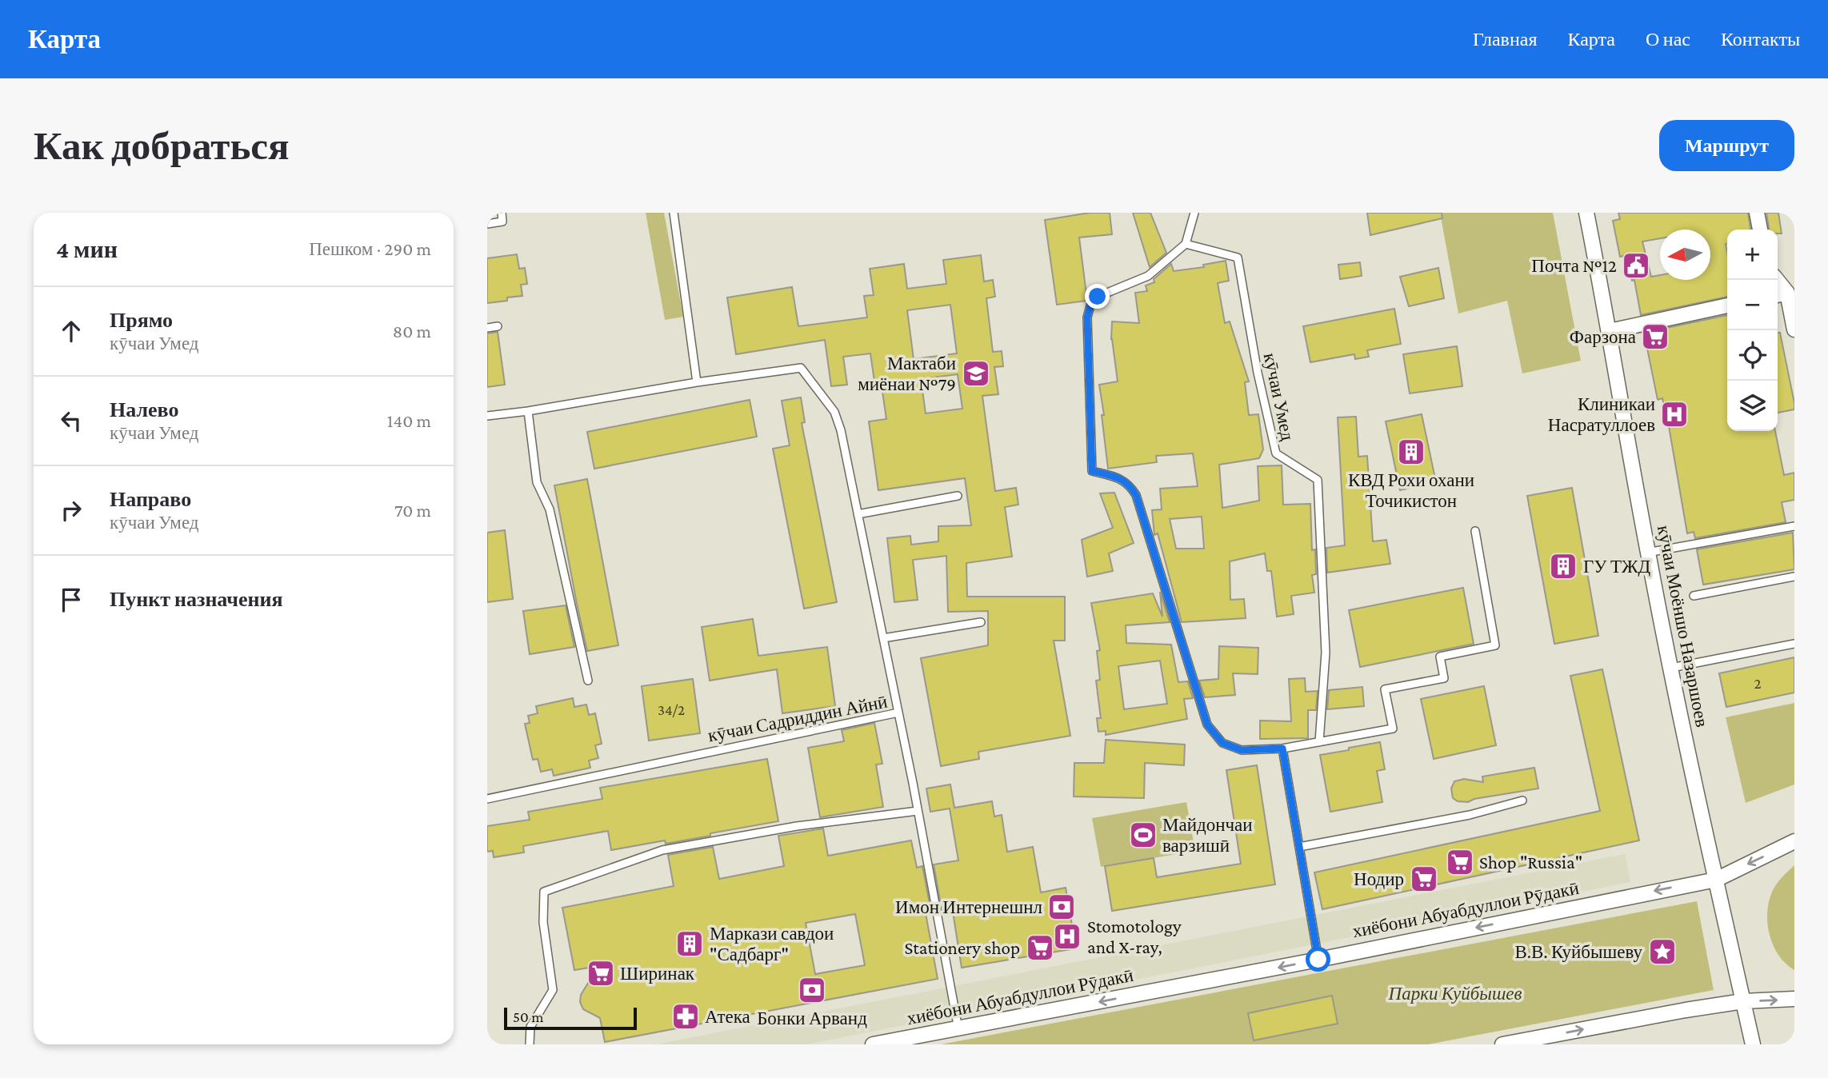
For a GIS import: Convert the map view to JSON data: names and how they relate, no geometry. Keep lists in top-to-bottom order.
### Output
{
  "streets": {
    "street": ["кӯчаи Моёншо Назаршоев", "хиёбони Абуабдуллои Рӯдакӣ"],
    "lane": ["кӯчаи Умед", "кӯчаи Садриддин Айнӣ"]
  },
  "crossings": [
    ["кӯчаи Моёншо Назаршоев", "хиёбони Абуабдуллои Рӯдакӣ"],
    ["кӯчаи Садриддин Айнӣ", "хиёбони Абуабдуллои Рӯдакӣ"]
  ],
  "one_way": ["хиёбони Абуабдуллои Рӯдакӣ"],
  "parks": ["Парки Куйбышев"],
  "places": {
    "public building": ["Почта №12"],
    "supermarket": [
      "Фарзона",
      "Shop \"Russia\"",
      "Нодир",
      "Stationery shop",
      "Ширинак"
    ],
    "school or university": ["Мактаби миёнаи №79"],
    "hospital": ["Клиникаи Насратуллоев", "Stomotology and X-ray,"],
    "building": ["КВД Рохи охани Точикистон", "ГУ ТЖД", "Маркази савдои \"Садбарг\""],
    "sports": ["Майдончаи варзишӣ"],
    "bank": ["Имон Интернешнл", "Бонки Арванд"],
    "place": ["В.В. Куйбышеву"],
    "pharmacy": ["Атека"]
  },
  "house_numbers": ["2", "34/2"],
  "scale_bar": "50 m",
  "north": "left",
  "page": {
    "header": "Карта",
    "nav": [
      "Главная",
      "Карта",
      "О нас",
      "Контакты"
    ],
    "buttons": "Маршрут",
    "title": "Как добраться",
    "heading": ["4 мин", "Пешком · 290 m"],
    "map_buttons": ["+", "−"],
    "list": [
      ["Прямо", "кӯчаи Умед", "80 m"],
      ["Налево", "кӯчаи Умед", "140 m"],
      ["Направо", "кӯчаи Умед", "70 m"],
      "Пункт назначения"
    ],
    "scale": "50 m"
  }
}
